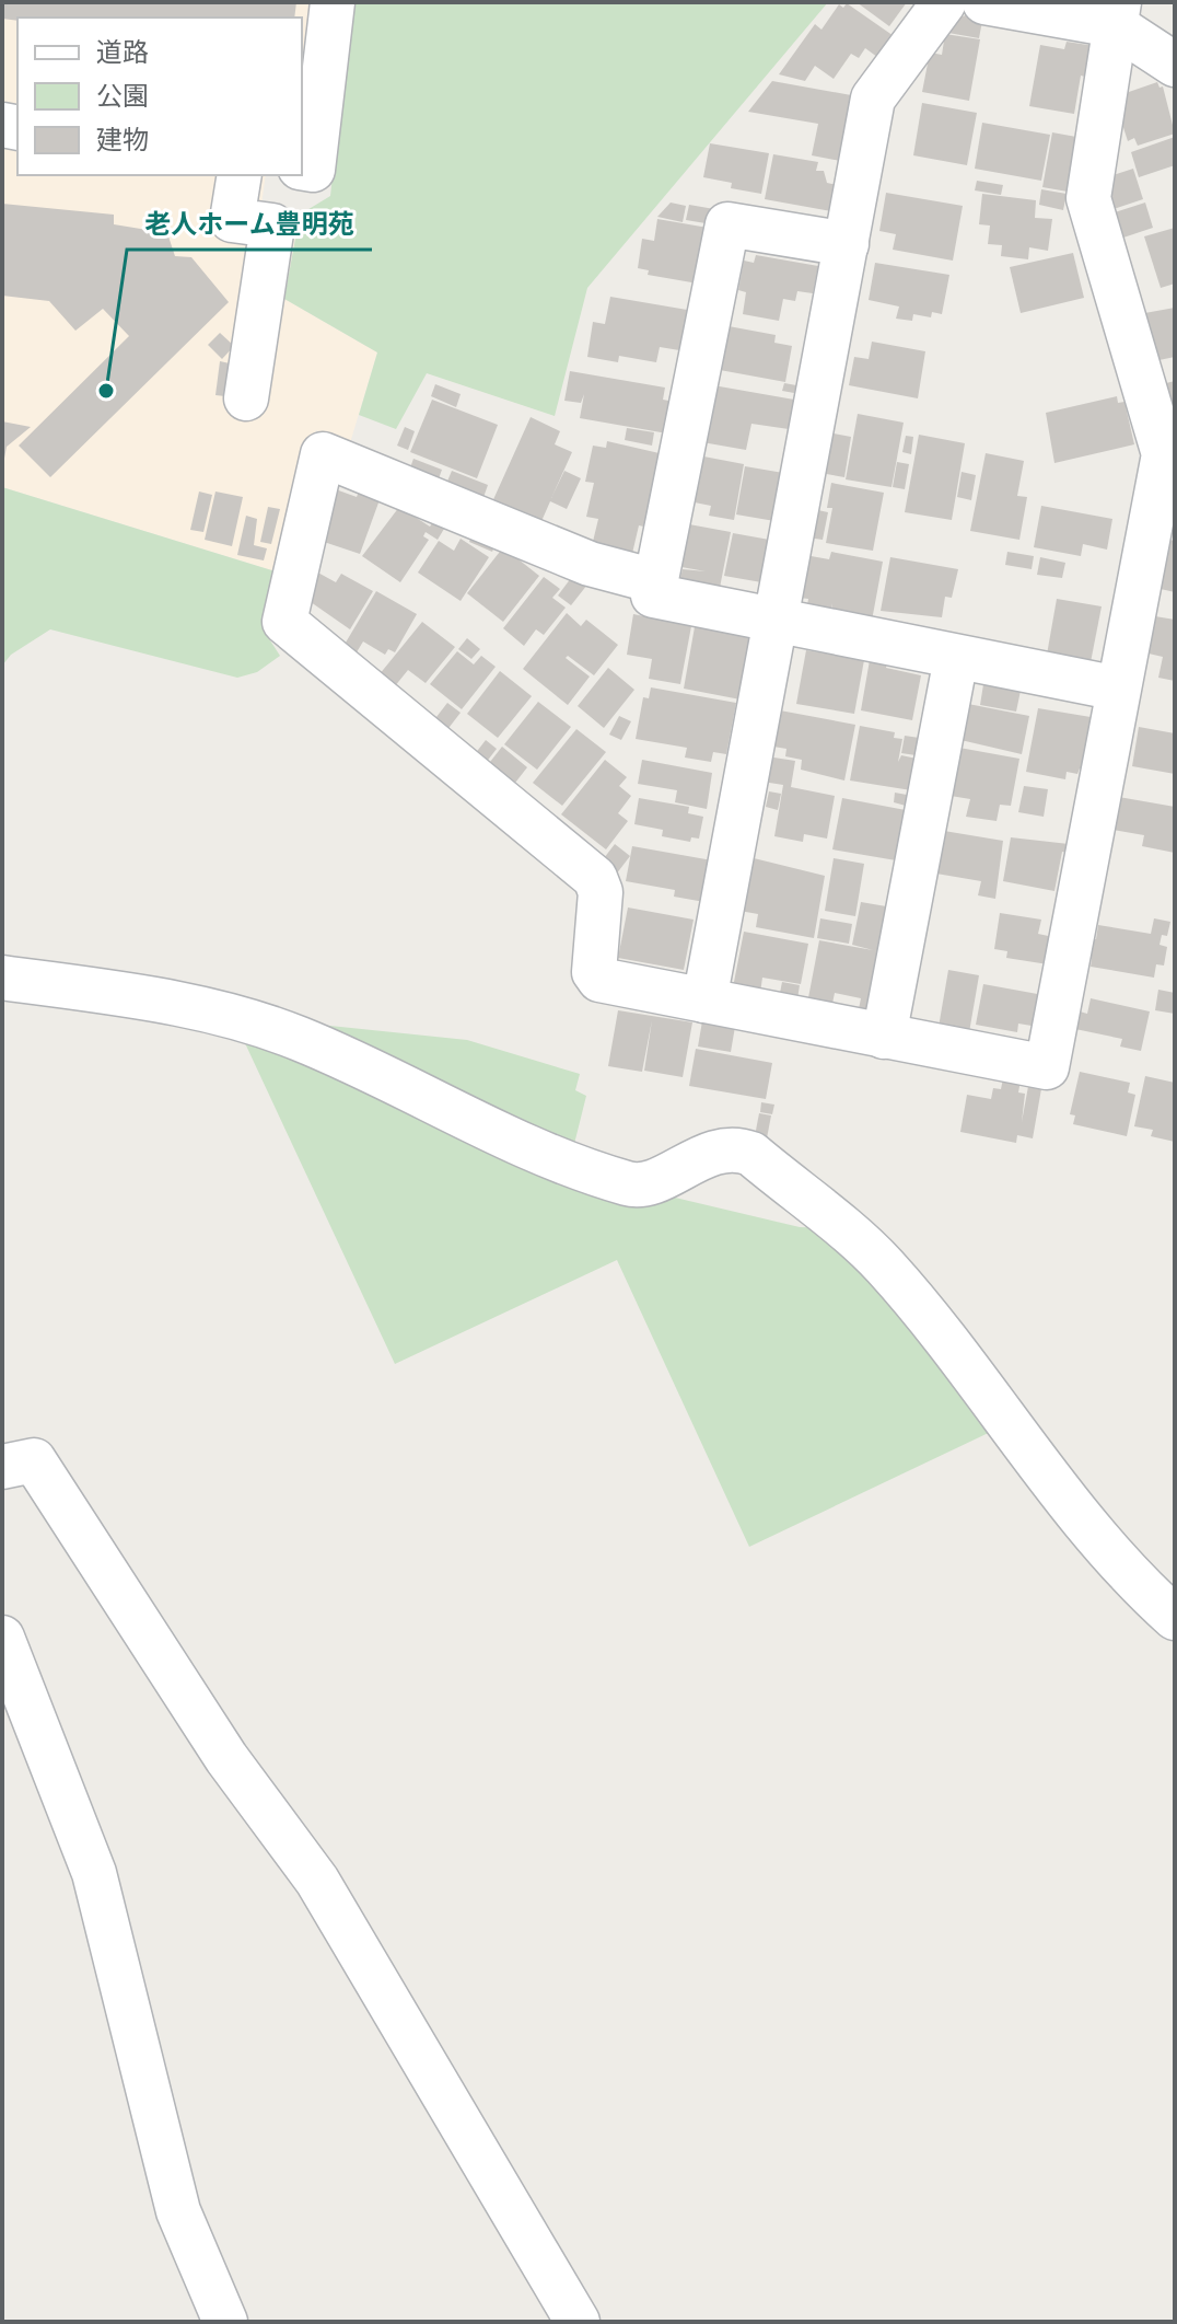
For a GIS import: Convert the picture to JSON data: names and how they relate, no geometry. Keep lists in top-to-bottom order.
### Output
{
  "places": ["老人ホーム豊明苑"],
  "legend": ["道路", "公園", "建物"]
}
